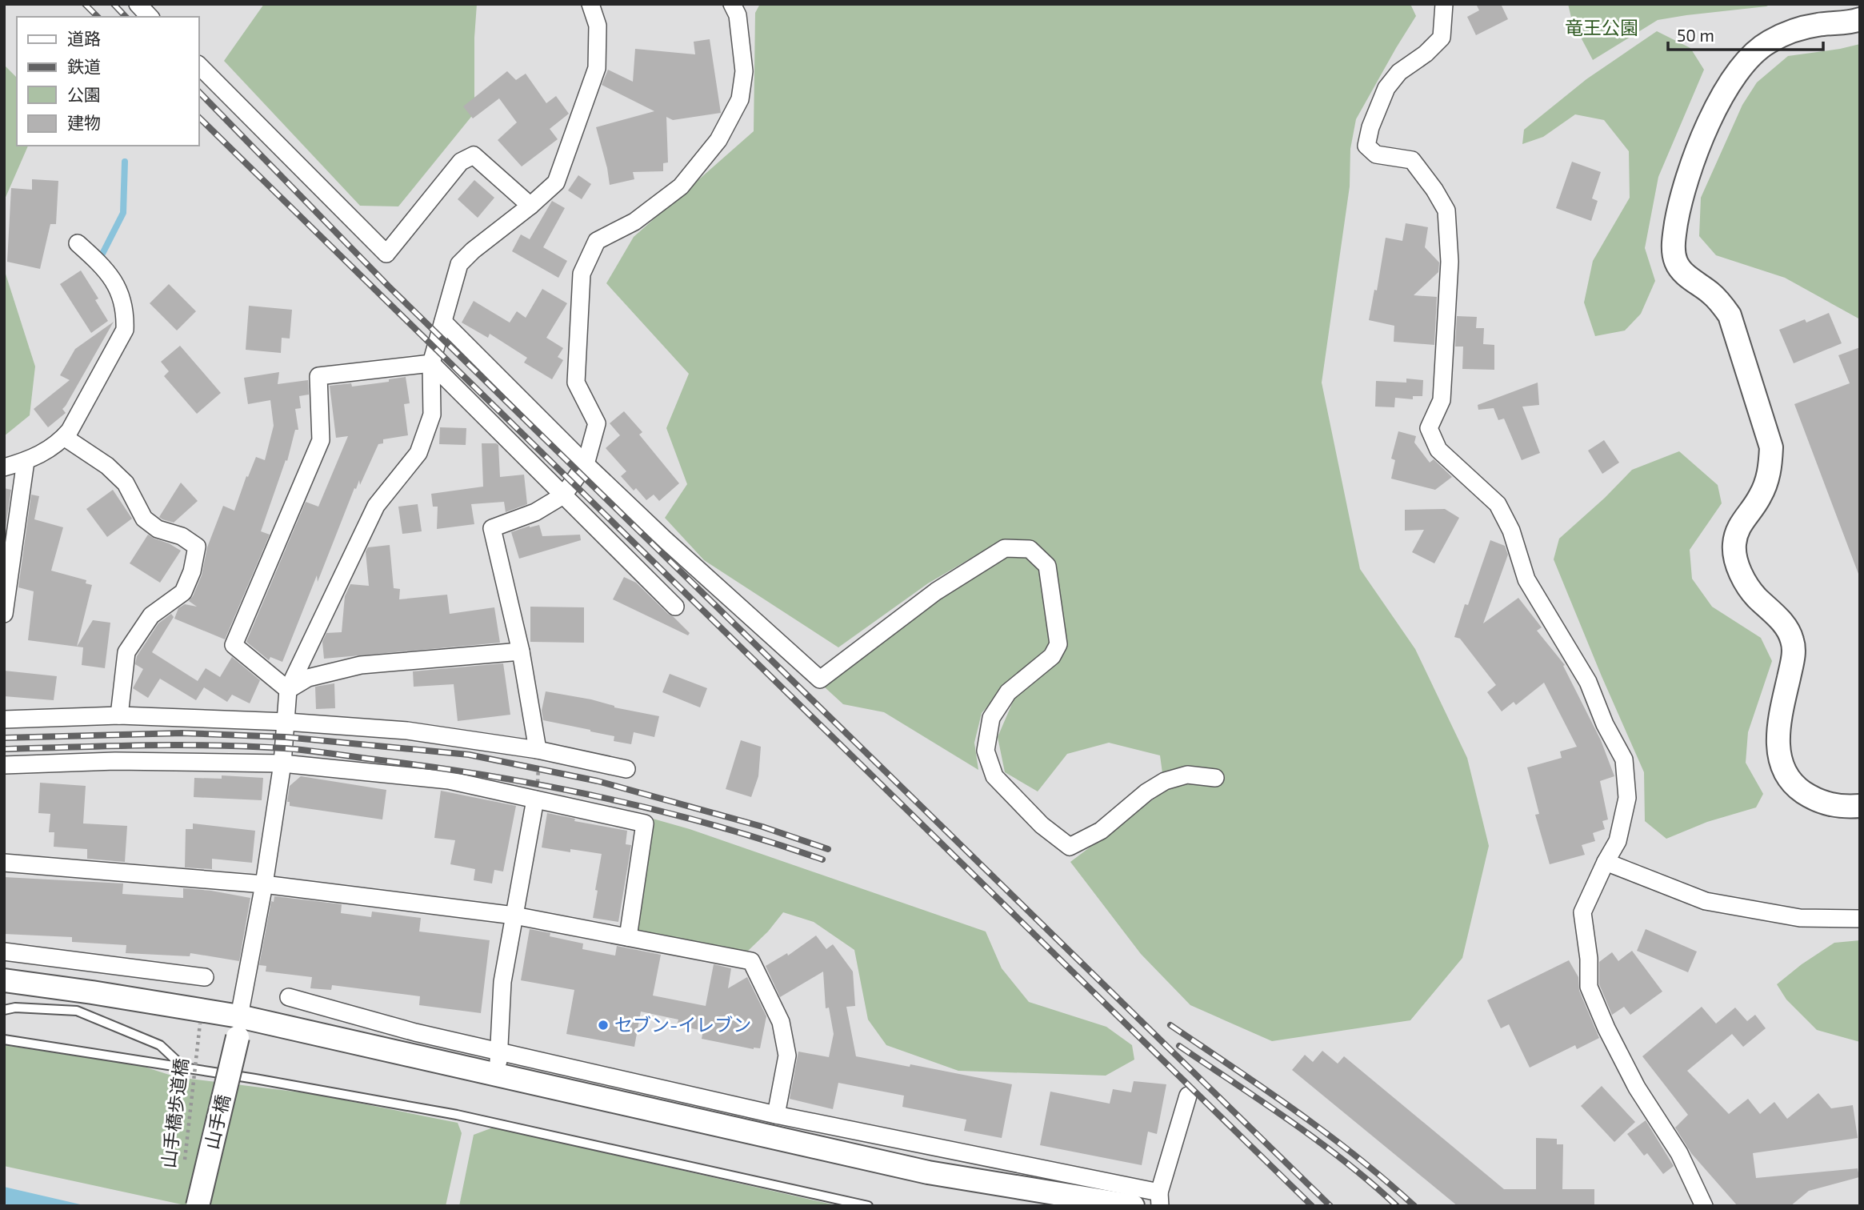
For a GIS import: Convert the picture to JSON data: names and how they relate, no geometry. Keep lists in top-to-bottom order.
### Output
{
  "streets": {
    "street": ["山手橋"],
    "path": ["山手橋歩道橋"]
  },
  "parks": ["竜王公園"],
  "places": ["セブン-イレブン"],
  "legend": [
    "道路",
    "鉄道",
    "公園",
    "建物"
  ],
  "scale_bar": "50 m"
}
